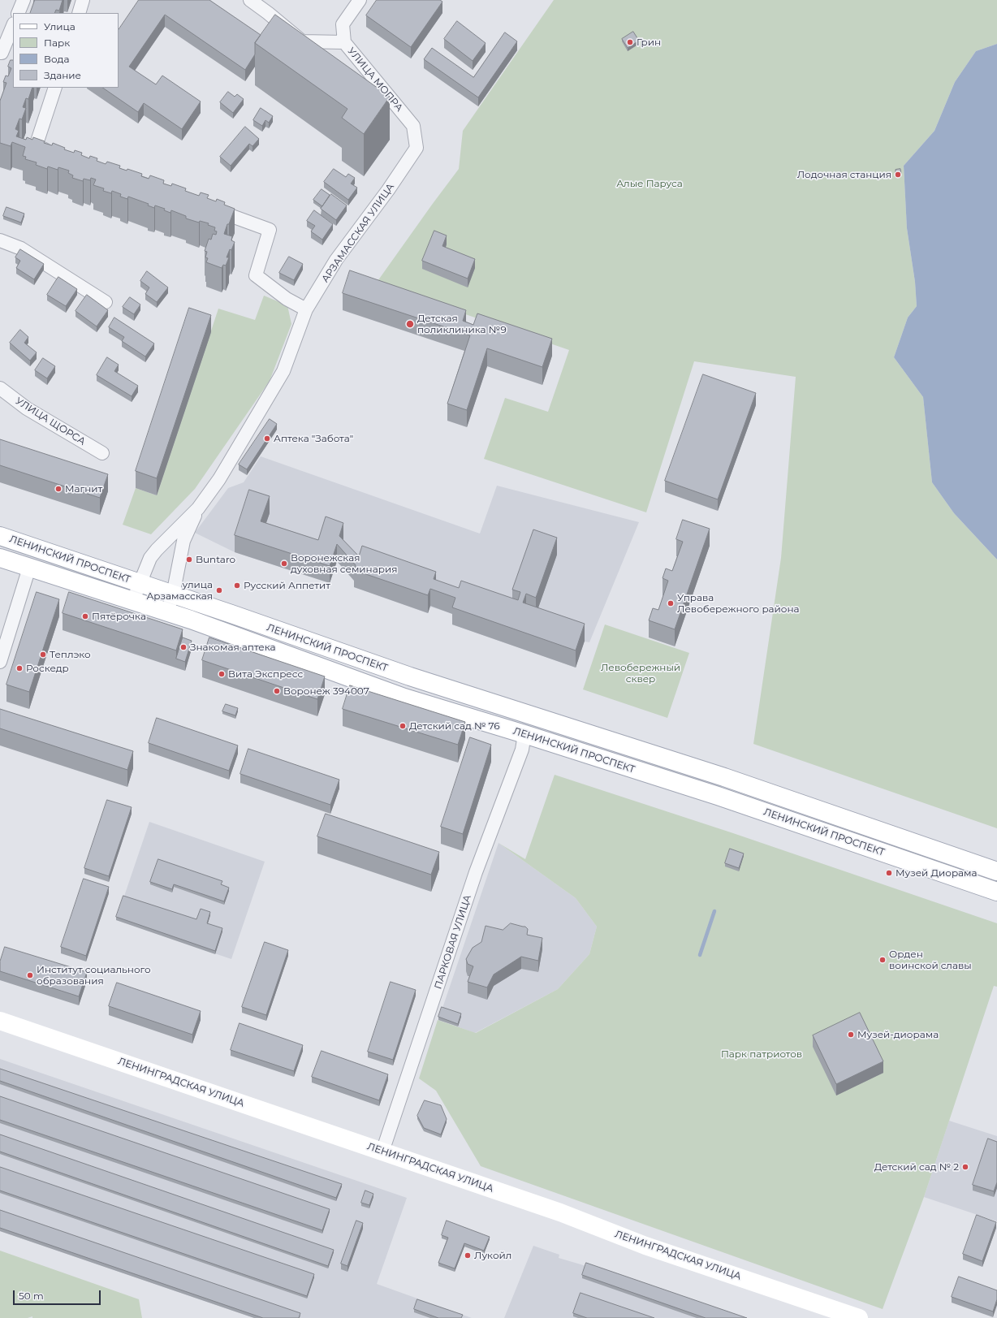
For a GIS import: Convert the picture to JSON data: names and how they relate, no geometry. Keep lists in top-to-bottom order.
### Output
{
  "streets": {
    "main road": ["ЛЕНИНСКИЙ ПРОСПЕКТ", "ЛЕНИНГРАДСКАЯ УЛИЦА"],
    "street": [
      "УЛИЦА МОПРА",
      "АРЗАМАССКАЯ УЛИЦА",
      "УЛИЦА ЩОРСА",
      "ПАРКОВАЯ УЛИЦА"
    ]
  },
  "crossings": [
    ["УЛИЦА МОПРА", "АРЗАМАССКАЯ УЛИЦА"],
    ["АРЗАМАССКАЯ УЛИЦА", "ЛЕНИНСКИЙ ПРОСПЕКТ"],
    ["ЛЕНИНСКИЙ ПРОСПЕКТ", "ПАРКОВАЯ УЛИЦА"],
    ["ПАРКОВАЯ УЛИЦА", "ЛЕНИНГРАДСКАЯ УЛИЦА"]
  ],
  "parks": ["Алые Паруса", "Левобережный сквер", "Парк патриотов"],
  "places": [
    "Грин",
    "Лодочная станция",
    "Детская поликлиника №9",
    "Аптека \"Забота\"",
    "Магнит",
    "Buntaro",
    "Воронежская духовная семинария",
    "Русский Аппетит",
    "улица Арзамасская",
    "Управа Левобережного района",
    "Пятёрочка",
    "Знакомая аптека",
    "Теплэко",
    "Роскедр",
    "Вита Экспресс",
    "Воронеж 394007",
    "Детский сад № 76",
    "Музей Диорама",
    "Орден воинской славы",
    "Институт социального образования",
    "Музей-диорама",
    "Детский сад № 2",
    "Лукойл"
  ],
  "legend": [
    "Улица",
    "Парк",
    "Вода",
    "Здание"
  ],
  "scale_bar": "50 m"
}
